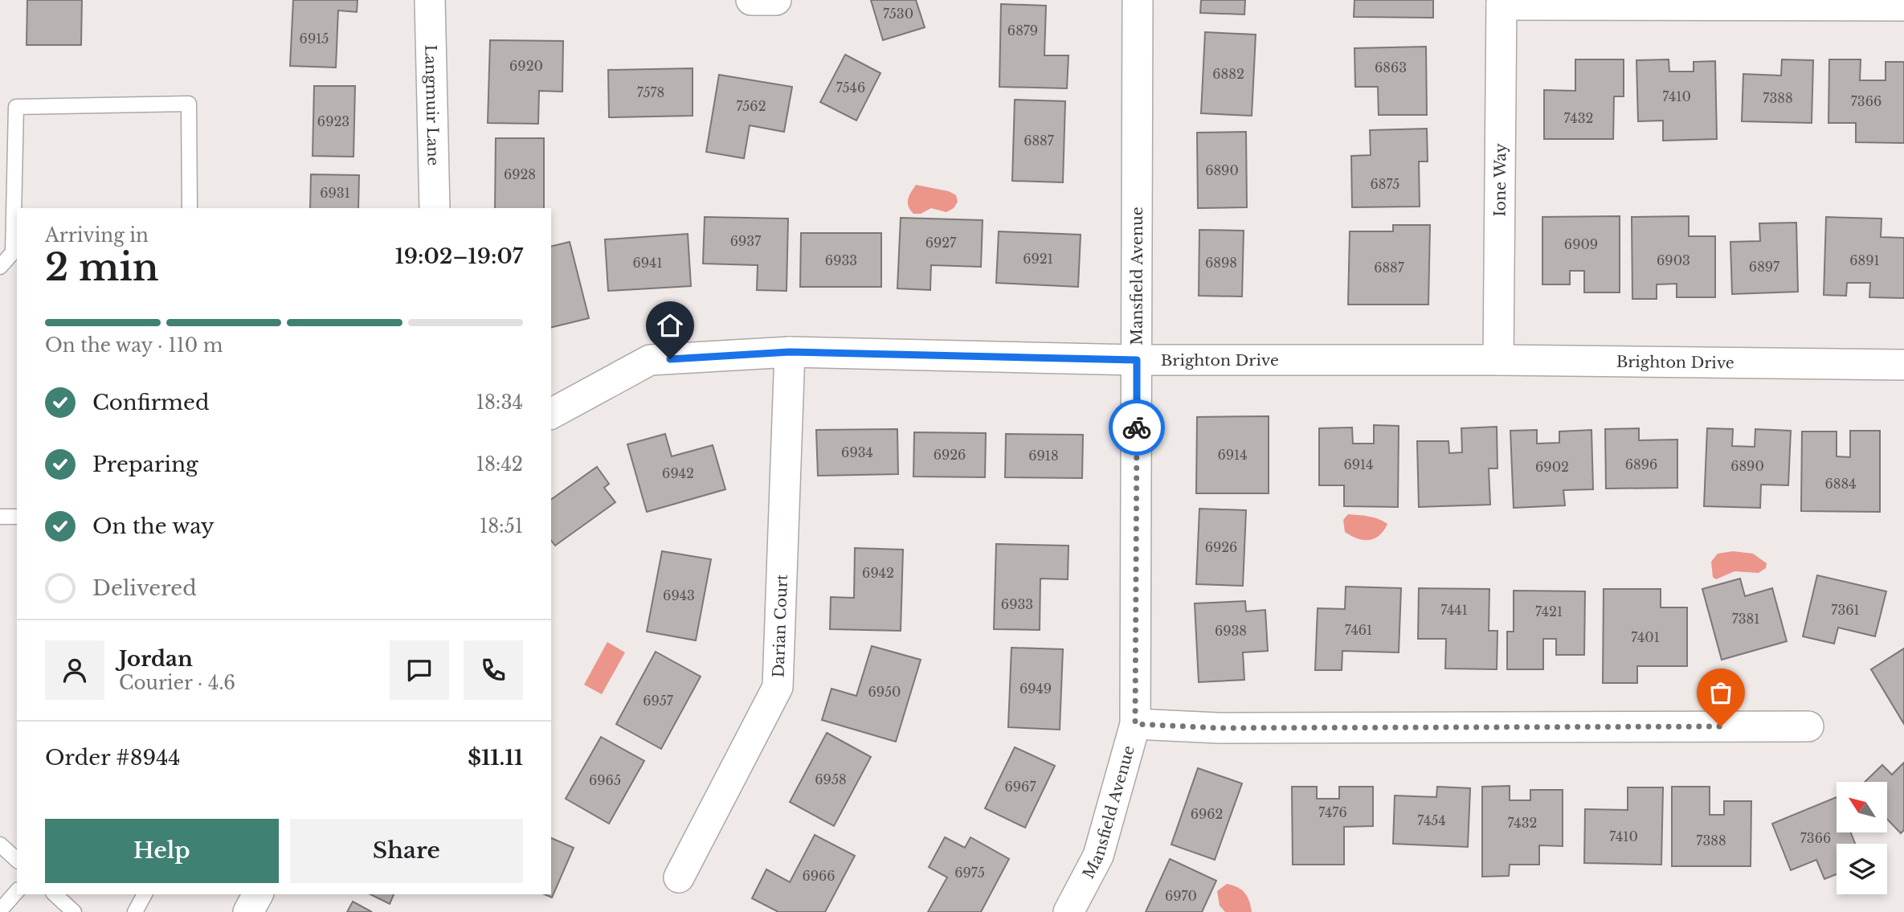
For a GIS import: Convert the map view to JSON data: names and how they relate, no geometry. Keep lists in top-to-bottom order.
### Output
{
  "streets": {
    "street": [
      "Langmuir Lane",
      "Ione Way",
      "Mansfield Avenue",
      "Brighton Drive",
      "Darian Court"
    ]
  },
  "crossings": [
    ["Ione Way", "Brighton Drive"],
    ["Mansfield Avenue", "Brighton Drive"],
    ["Brighton Drive", "Darian Court"]
  ],
  "house_numbers": [
    "7530",
    "6879",
    "6915",
    "6920",
    "6863",
    "6882",
    "7546",
    "7578",
    "7410",
    "7388",
    "7366",
    "7562",
    "7432",
    "6923",
    "6887",
    "6890",
    "6928",
    "6875",
    "6931",
    "6937",
    "6927",
    "6909",
    "6921",
    "6933",
    "6903",
    "6891",
    "6941",
    "6898",
    "6897",
    "6887",
    "6934",
    "6926",
    "6914",
    "6918",
    "6914",
    "6896",
    "6890",
    "6902",
    "6942",
    "6884",
    "6926",
    "6942",
    "6943",
    "6933",
    "7441",
    "7361",
    "7421",
    "7381",
    "7461",
    "6938",
    "7401",
    "6949",
    "6950",
    "6957",
    "6958",
    "6965",
    "6967",
    "7476",
    "6962",
    "7454",
    "7432",
    "7410",
    "7366",
    "7388",
    "6975",
    "6966",
    "6970"
  ],
  "north": "top left",
  "page": {
    "heading": ["2 min", "Arriving in", "19:02–19:07"],
    "panel": [
      "Jordan",
      "Courier · 4.6",
      "Order #8944",
      "$11.11"
    ],
    "bar": "On the way · 110 m",
    "list": [
      ["Confirmed", "18:34"],
      ["Preparing", "18:42"],
      ["On the way", "18:51"],
      "Delivered"
    ],
    "buttons": ["Help", "Share"]
  }
}
